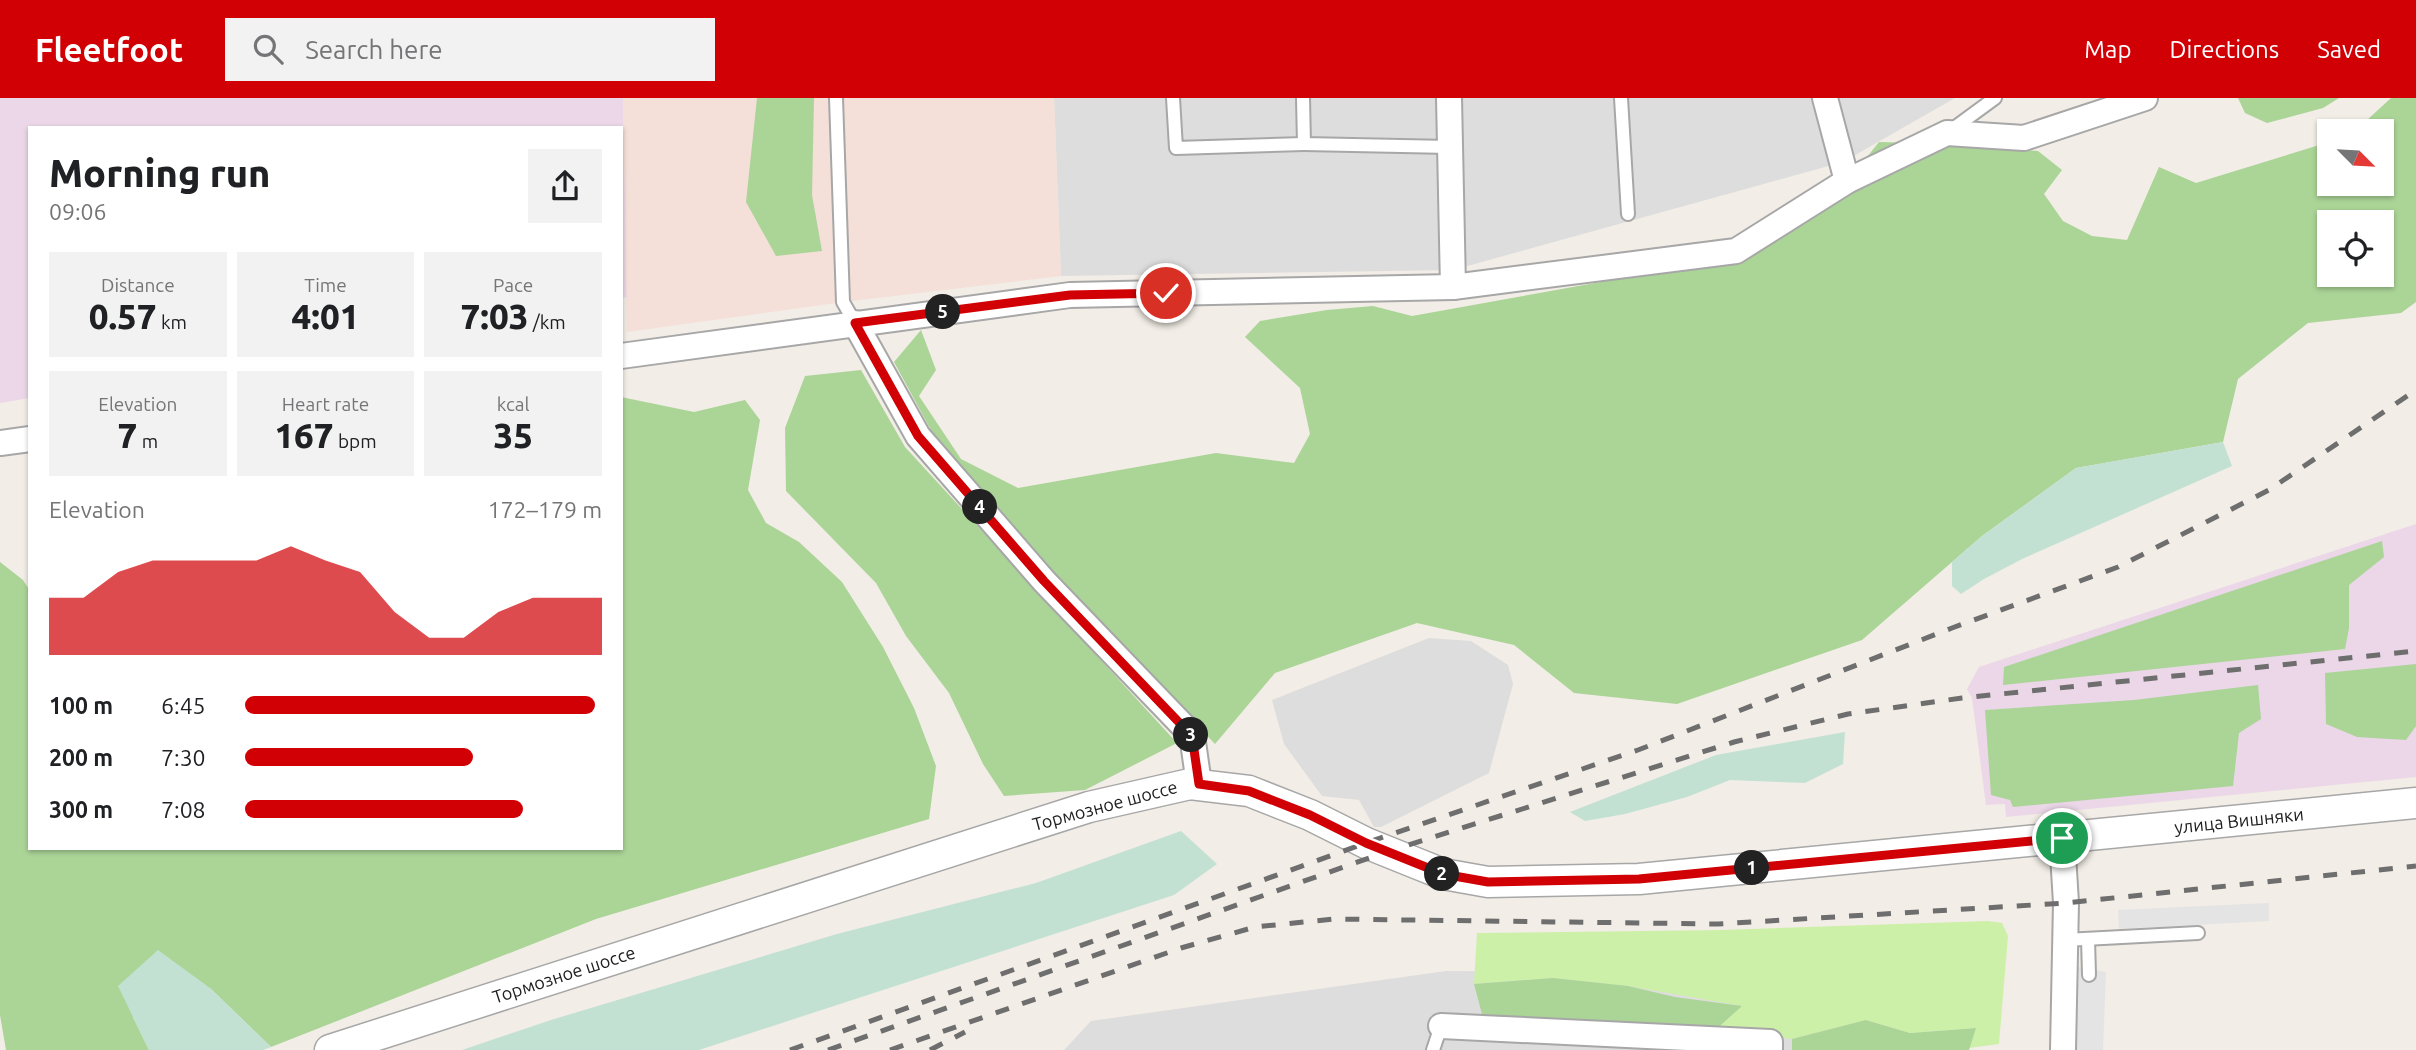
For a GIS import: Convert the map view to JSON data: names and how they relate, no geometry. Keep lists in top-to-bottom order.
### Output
{
  "streets": {
    "street": ["Тормозное шоссе", "улица Вишняки"]
  },
  "crossings": [
    ["Тормозное шоссе", "улица Вишняки"]
  ],
  "north": "bottom right",
  "page": {
    "header": "Fleetfoot",
    "search": "Search here",
    "nav": ["Map", "Directions", "Saved"],
    "heading": ["Morning run", "09:06"],
    "stats": [
      ["Distance", "0.57 km"],
      ["Time", "4:01"],
      ["Pace", "7:03 /km"],
      ["Elevation", "7 m"],
      ["Heart rate", "167 bpm"],
      ["kcal", "35"]
    ],
    "pins": [
      "5",
      "4",
      "3",
      "1",
      "2"
    ],
    "chart": ["Elevation", "172–179 m"],
    "list": [
      {
        "name": "100 m",
        "note": "6:45"
      },
      {
        "name": "200 m",
        "note": "7:30"
      },
      {
        "name": "300 m",
        "note": "7:08"
      }
    ]
  }
}
